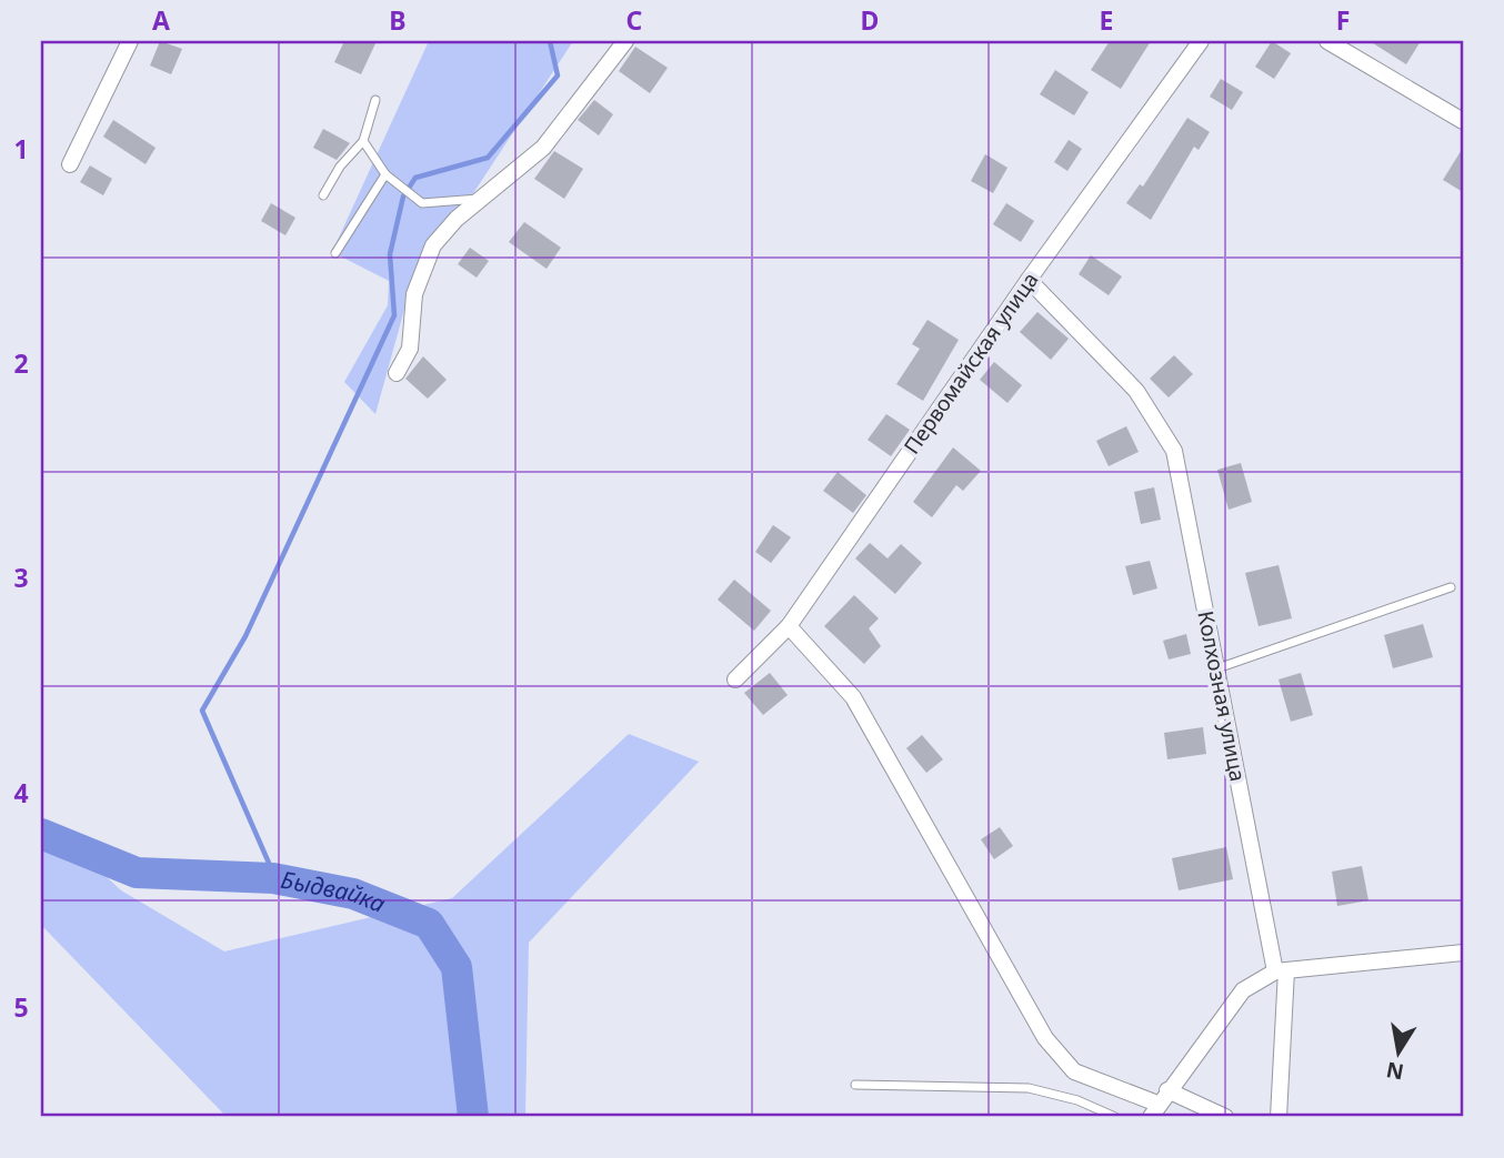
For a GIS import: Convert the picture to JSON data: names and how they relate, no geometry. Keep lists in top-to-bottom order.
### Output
{
  "streets": {
    "street": ["Первомайская улица", "Колхозная улица"]
  },
  "crossings": [
    ["Первомайская улица", "Колхозная улица"]
  ],
  "water": ["Быдвайка"],
  "north": "bottom",
  "grid": {
    "columns": [
      "A",
      "B",
      "C",
      "D",
      "E",
      "F"
    ],
    "rows": [
      "1",
      "2",
      "3",
      "4",
      "5"
    ]
  }
}
